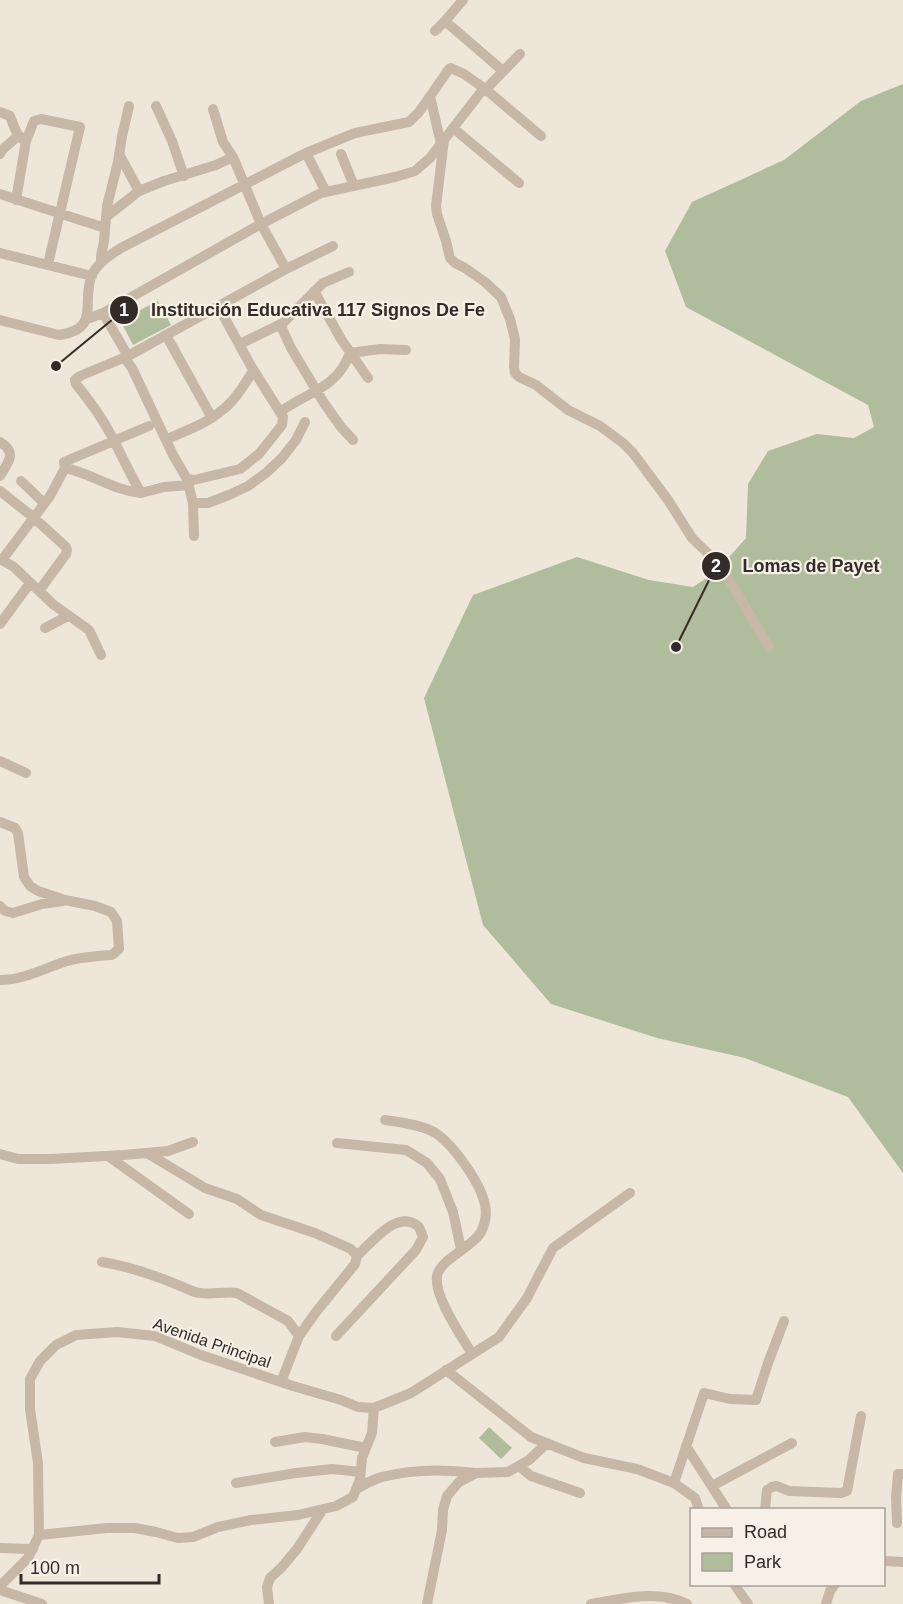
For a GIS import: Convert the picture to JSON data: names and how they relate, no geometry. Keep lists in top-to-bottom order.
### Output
{
  "streets": {
    "street": ["Avenida Principal"]
  },
  "places": ["Institución Educativa 117 Signos De Fe", "Lomas de Payet"],
  "legend": ["Road", "Park"],
  "scale_bar": "100 m"
}
